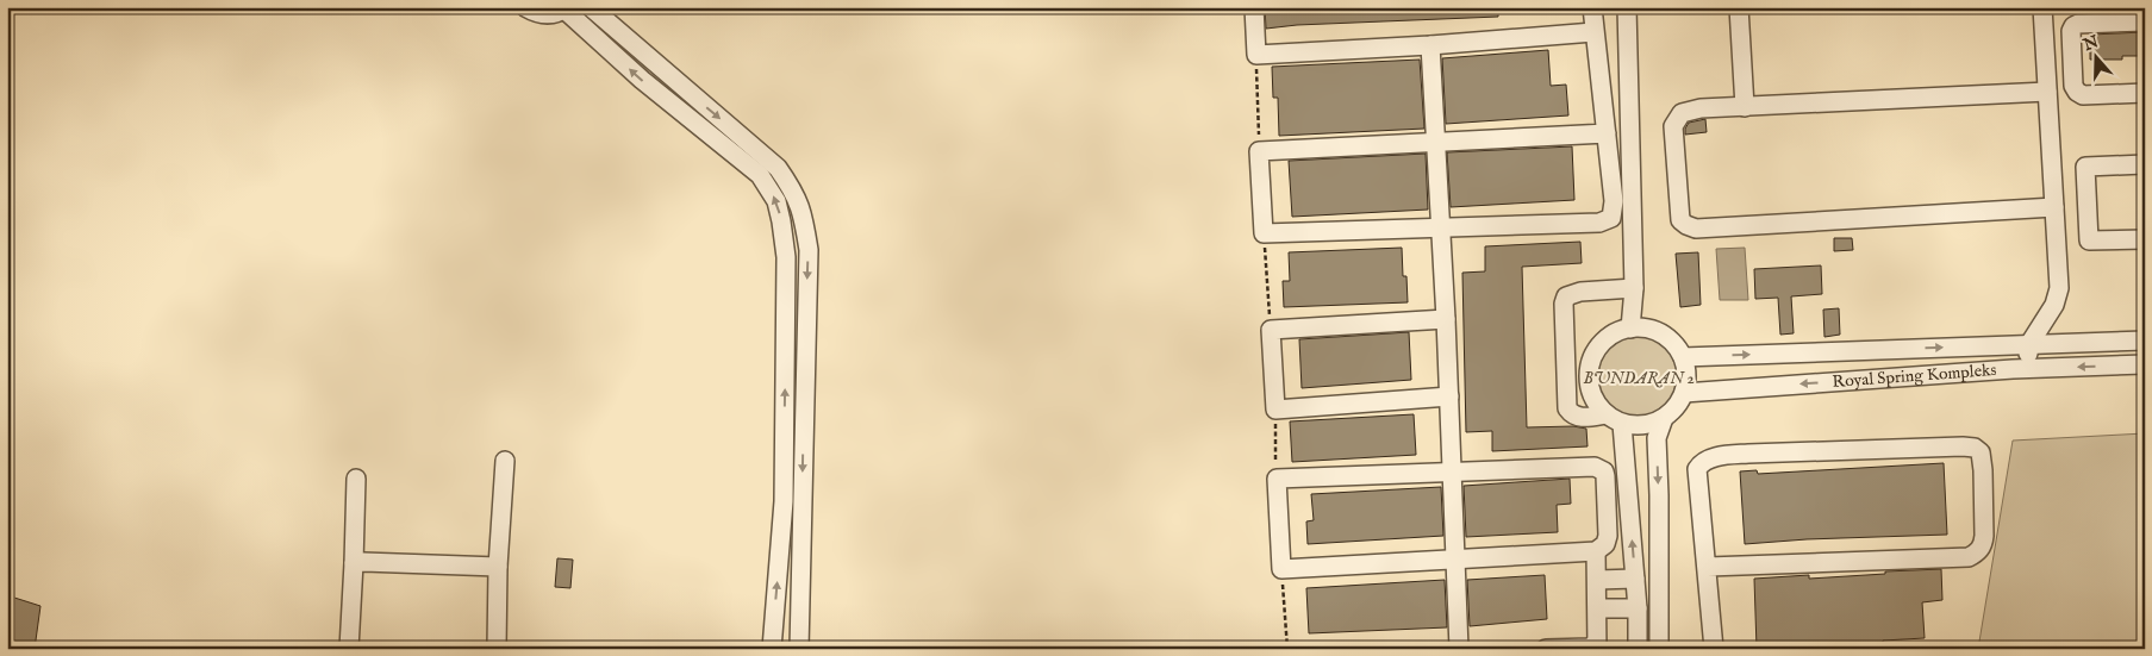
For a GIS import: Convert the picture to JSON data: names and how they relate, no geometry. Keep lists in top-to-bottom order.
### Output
{
  "streets": {
    "street": ["Royal Spring Kompleks"]
  },
  "parks": ["BUNDARAN 2"],
  "north": "top"
}
